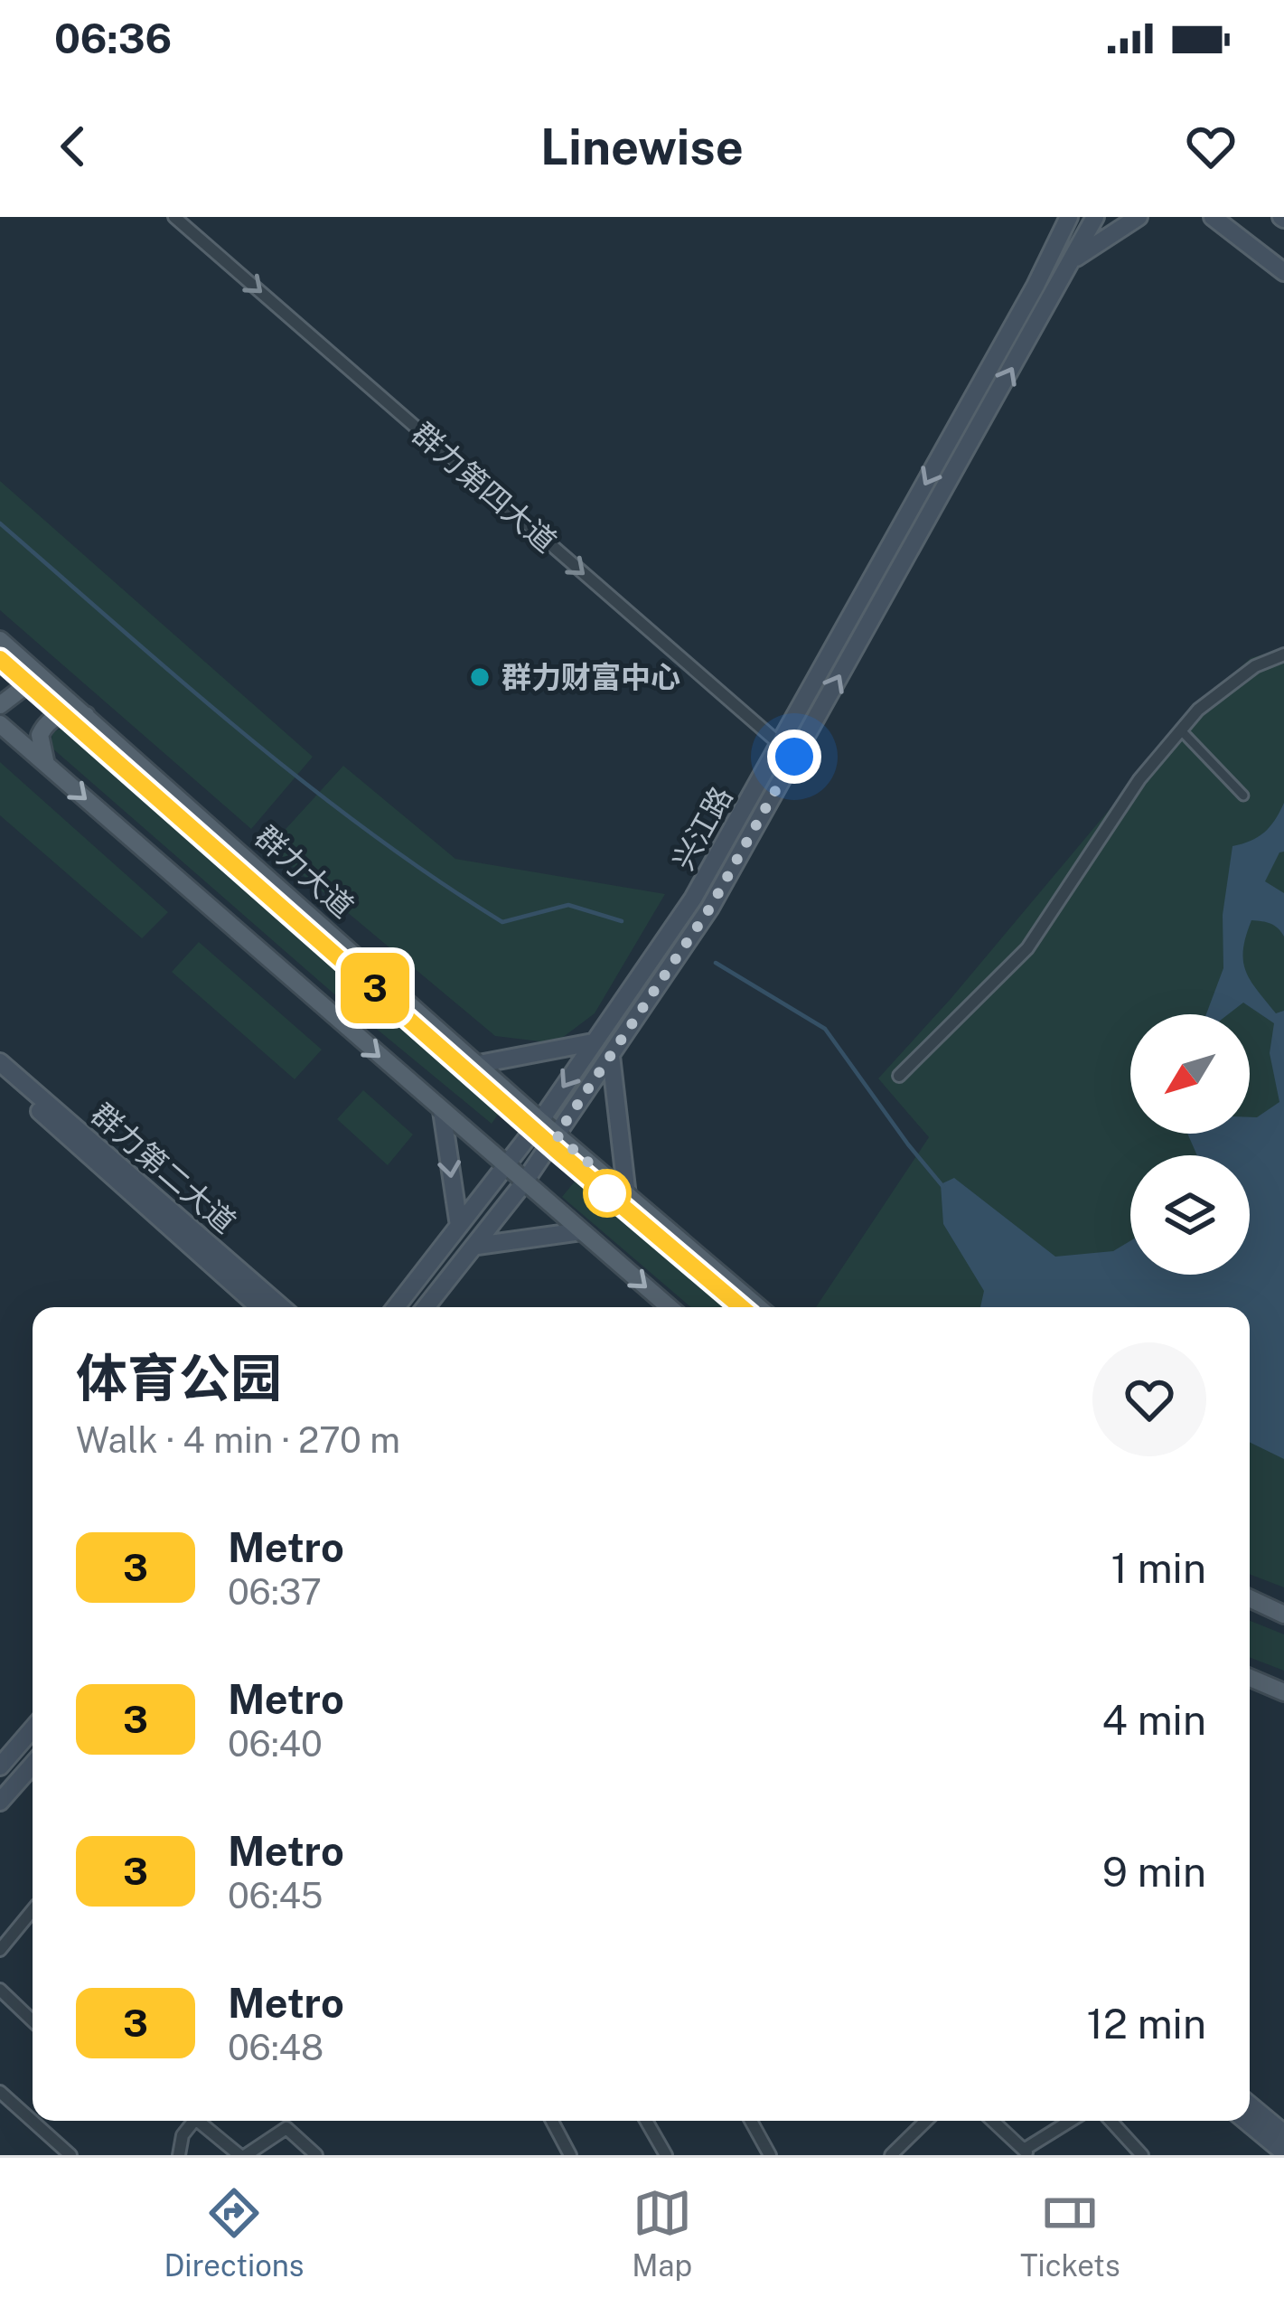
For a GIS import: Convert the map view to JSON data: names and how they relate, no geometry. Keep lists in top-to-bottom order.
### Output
{
  "streets": {
    "main road": ["兴江路", "群力大道", "群力第二大道"],
    "street": ["群力第四大道"]
  },
  "crossings": [
    ["群力第四大道", "兴江路"],
    ["兴江路", "群力大道"]
  ],
  "one_way": ["群力第四大道"],
  "places": ["群力财富中心"],
  "lines": ["metro line 3"],
  "north": "bottom left",
  "page": {
    "status": "06:36",
    "header": "Linewise",
    "on_map": "3",
    "heading": ["体育公园", "Walk · 4 min · 270 m"],
    "list": [
      {
        "mark": "3",
        "name": "Metro",
        "note": "06:37",
        "value": "1 min"
      },
      {
        "mark": "3",
        "name": "Metro",
        "note": "06:40",
        "value": "4 min"
      },
      {
        "mark": "3",
        "name": "Metro",
        "note": "06:45",
        "value": "9 min"
      },
      {
        "mark": "3",
        "name": "Metro",
        "note": "06:48",
        "value": "12 min"
      }
    ],
    "tabs": ["Directions", "Map", "Tickets"]
  }
}
